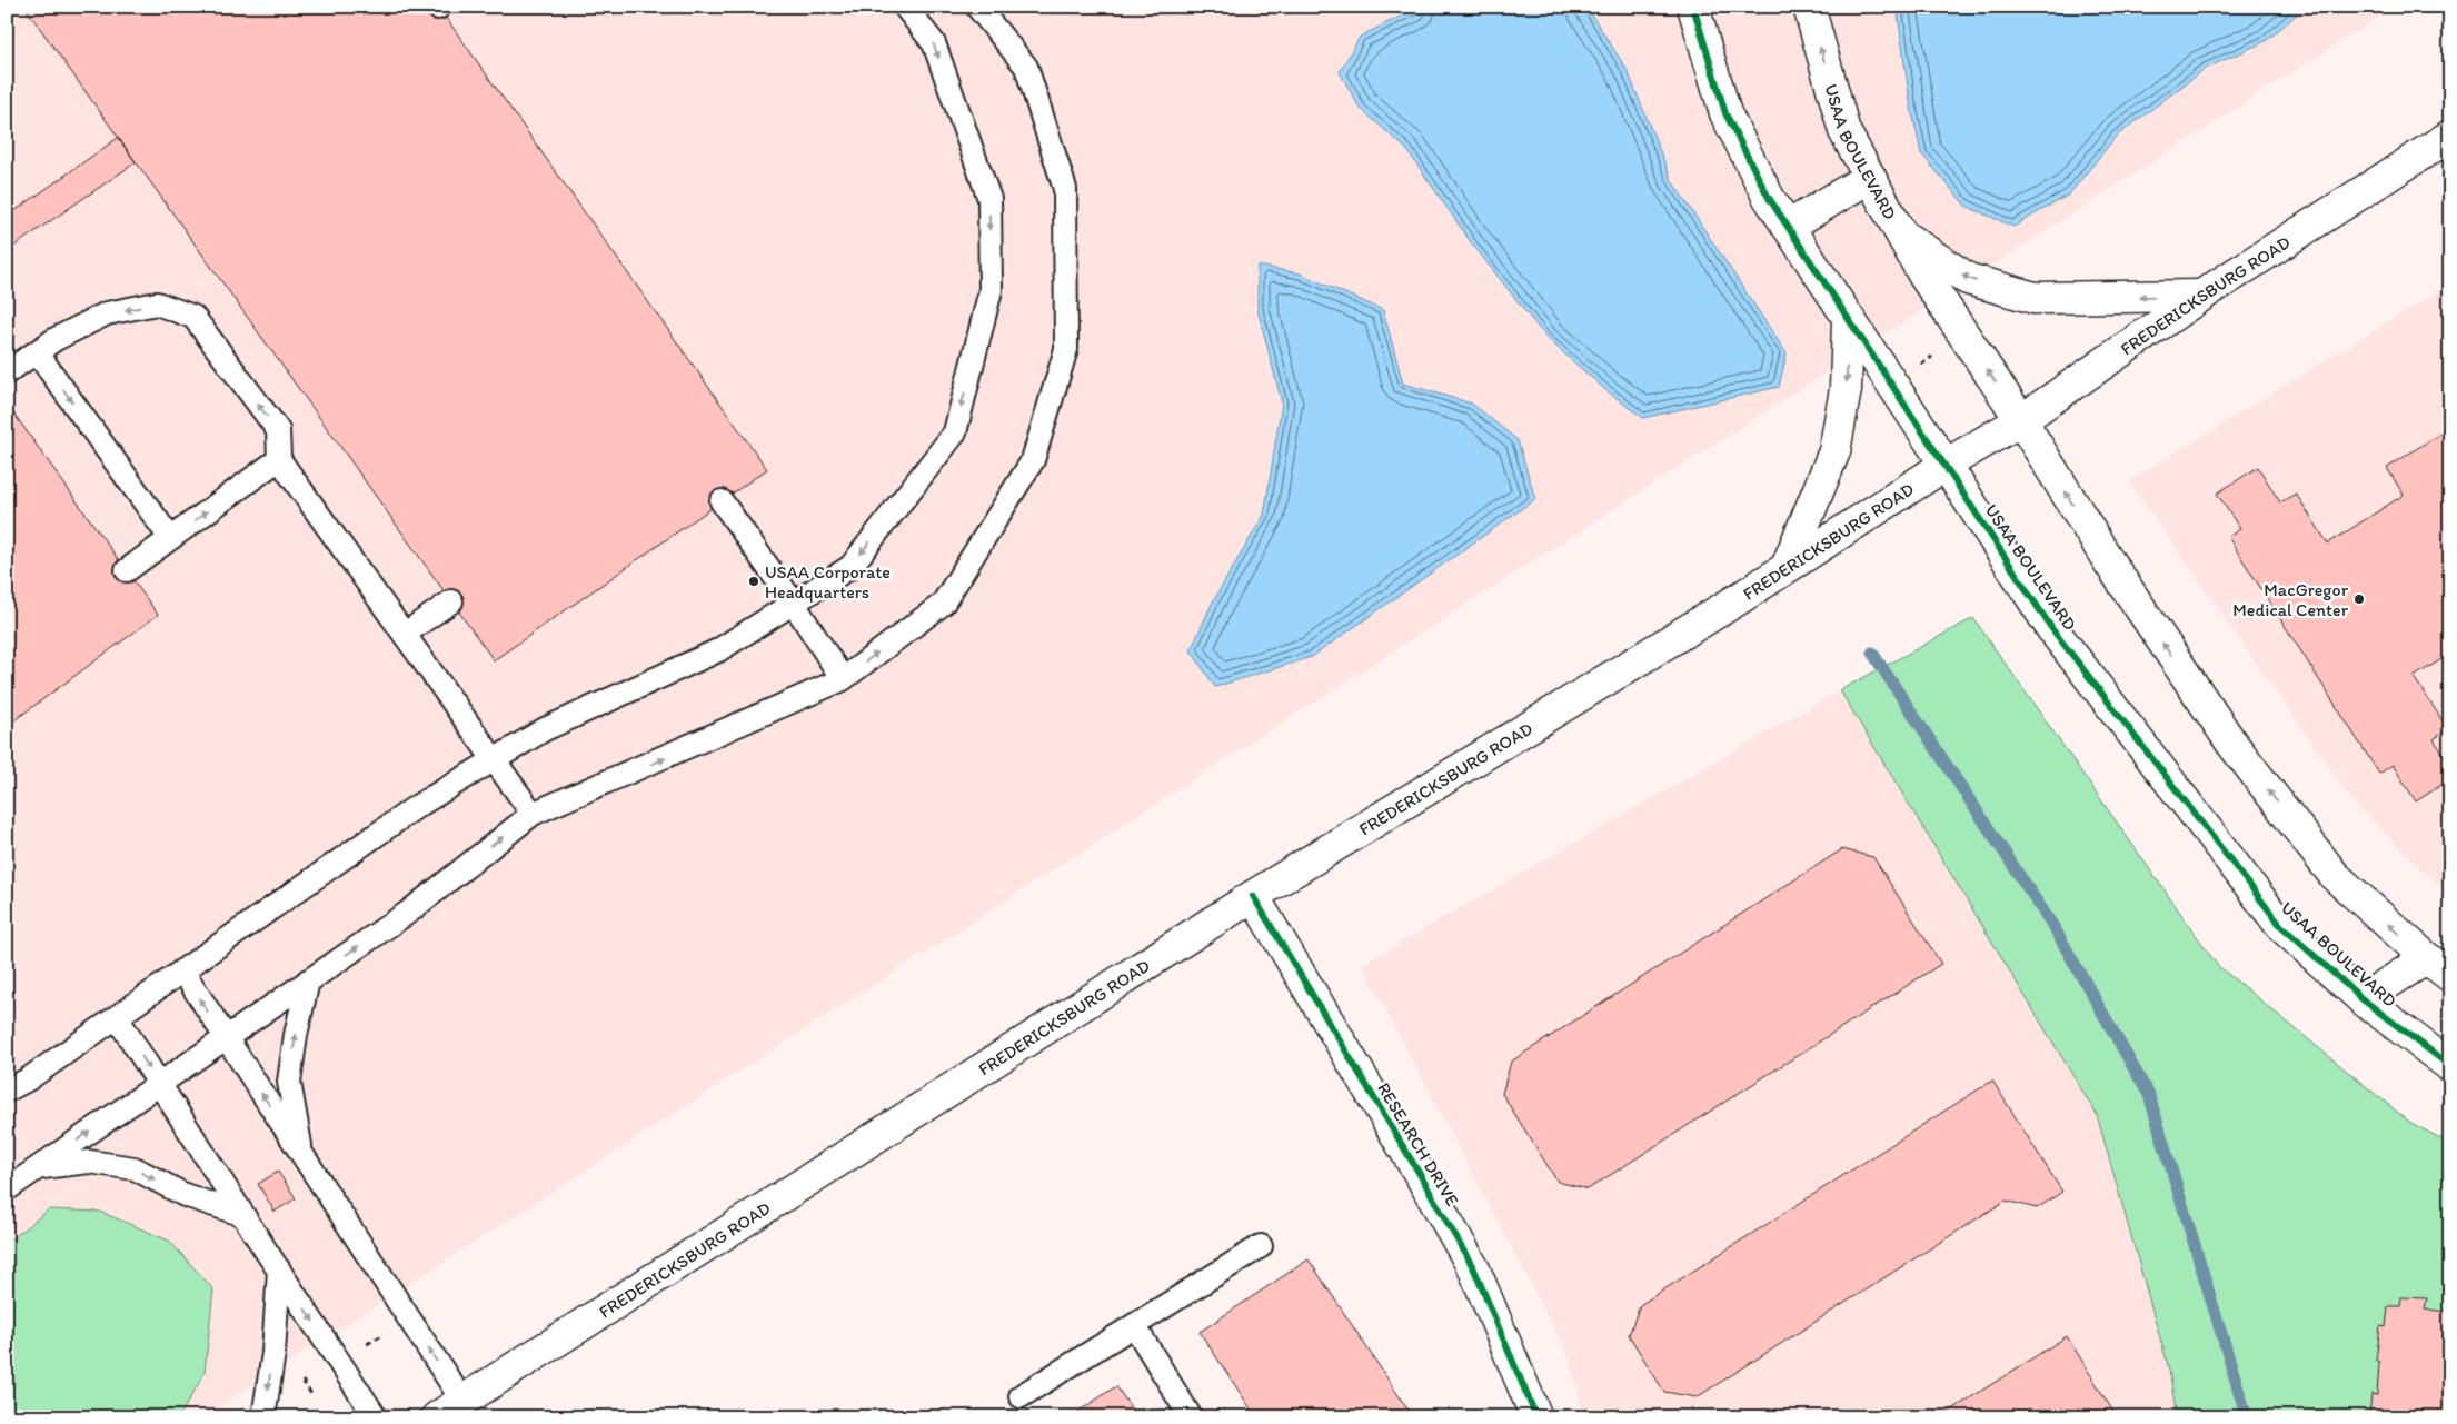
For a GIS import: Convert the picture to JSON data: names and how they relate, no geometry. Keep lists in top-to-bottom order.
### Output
{
  "streets": {
    "street": ["USAA BOULEVARD", "FREDERICKSBURG ROAD", "RESEARCH DRIVE"]
  },
  "crossings": [
    ["USAA BOULEVARD", "FREDERICKSBURG ROAD"],
    ["FREDERICKSBURG ROAD", "RESEARCH DRIVE"]
  ],
  "places": ["USAA Corporate Headquarters", "MacGregor Medical Center"]
}
